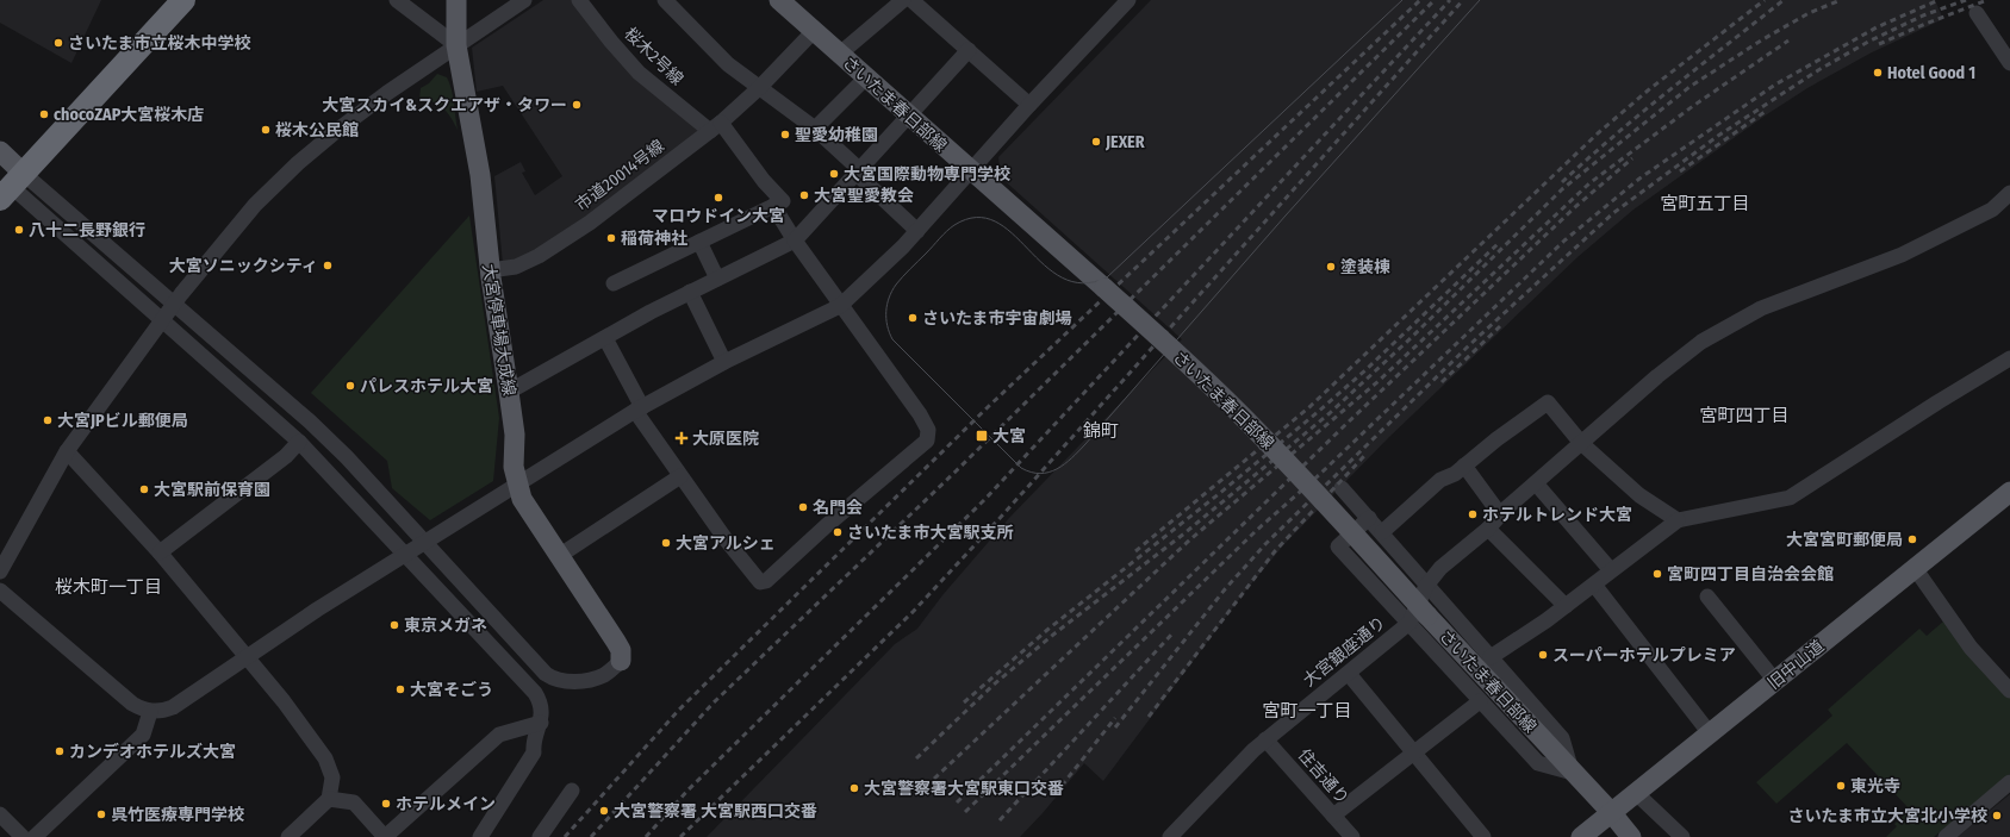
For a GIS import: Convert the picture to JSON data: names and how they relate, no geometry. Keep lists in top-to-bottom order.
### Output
{
  "streets": {
    "main road": ["さいたま春日部線", "大宮停車場大成線", "旧中山道"],
    "street": [
      "桜木2号線",
      "市道20014号線",
      "大宮銀座通り",
      "住吉通り"
    ]
  },
  "crossings": [
    ["桜木2号線", "市道20014号線"],
    ["さいたま春日部線", "市道20014号線"],
    ["さいたま春日部線", "大宮銀座通り"],
    ["さいたま春日部線", "旧中山道"],
    ["市道20014号線", "大宮停車場大成線"],
    ["大宮銀座通り", "住吉通り"]
  ],
  "districts": [
    "宮町五丁目",
    "宮町四丁目",
    "錦町",
    "桜木町一丁目",
    "宮町一丁目"
  ],
  "places": {
    "other": [
      "さいたま市立桜木中学校",
      "Hotel Good 1",
      "大宮スカイ&スクエアザ・タワー",
      "chocoZAP大宮桜木店",
      "桜木公民館",
      "聖愛幼稚園",
      "JEXER",
      "大宮国際動物専門学校",
      "大宮聖愛教会",
      "マロウドイン大宮",
      "八十二長野銀行",
      "稲荷神社",
      "大宮ソニックシティ",
      "塗装棟",
      "さいたま市宇宙劇場",
      "パレスホテル大宮",
      "大宮JPビル郵便局",
      "大宮駅前保育園",
      "名門会",
      "ホテルトレンド大宮",
      "さいたま市大宮駅支所",
      "大宮宮町郵便局",
      "大宮アルシェ",
      "宮町四丁目自治会会館",
      "東京メガネ",
      "スーパーホテルプレミア",
      "大宮そごう",
      "カンデオホテルズ大宮",
      "東光寺",
      "大宮警察署大宮駅東口交番",
      "ホテルメイン",
      "大宮警察署 大宮駅西口交番",
      "呉竹医療専門学校",
      "さいたま市立大宮北小学校"
    ],
    "transit": ["大宮"],
    "health": ["大原医院"]
  }
}
